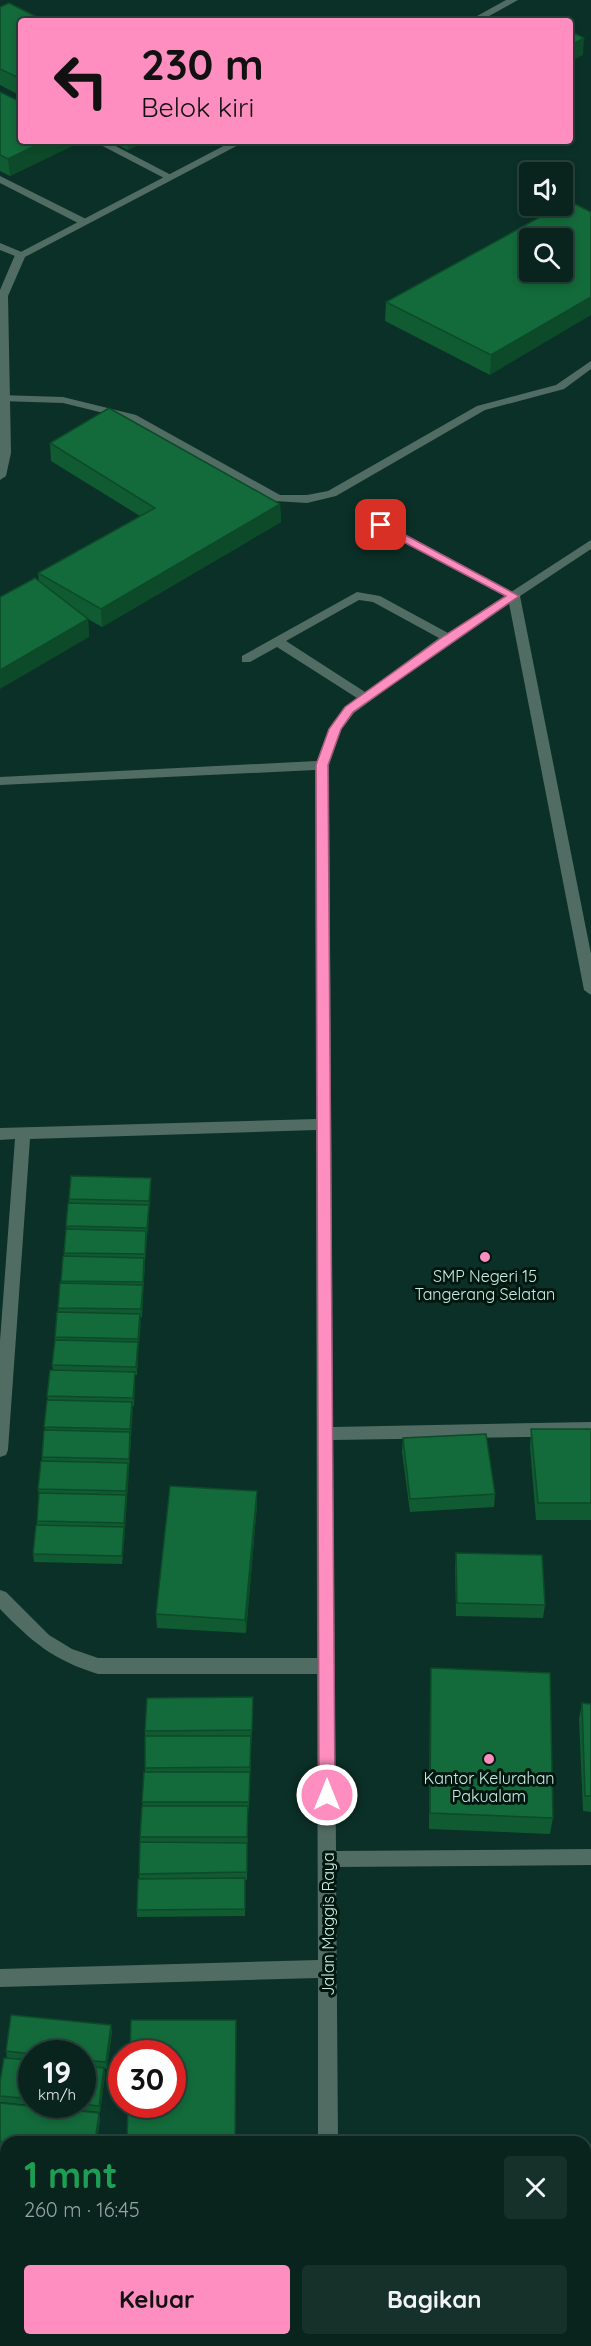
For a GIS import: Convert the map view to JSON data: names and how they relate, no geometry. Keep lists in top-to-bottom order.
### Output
{
  "streets": {
    "street": ["Jalan Maggis Raya"]
  },
  "places": ["SMP Negeri 15 Tangerang Selatan", "Kantor Kelurahan Pakualam"],
  "page": {
    "turn": ["230 m", "Belok kiri"],
    "speed": "19 km/h",
    "limit": "30",
    "heading": ["1 mnt", "260 m · 16:45"],
    "buttons": ["Keluar", "Bagikan"]
  }
}
